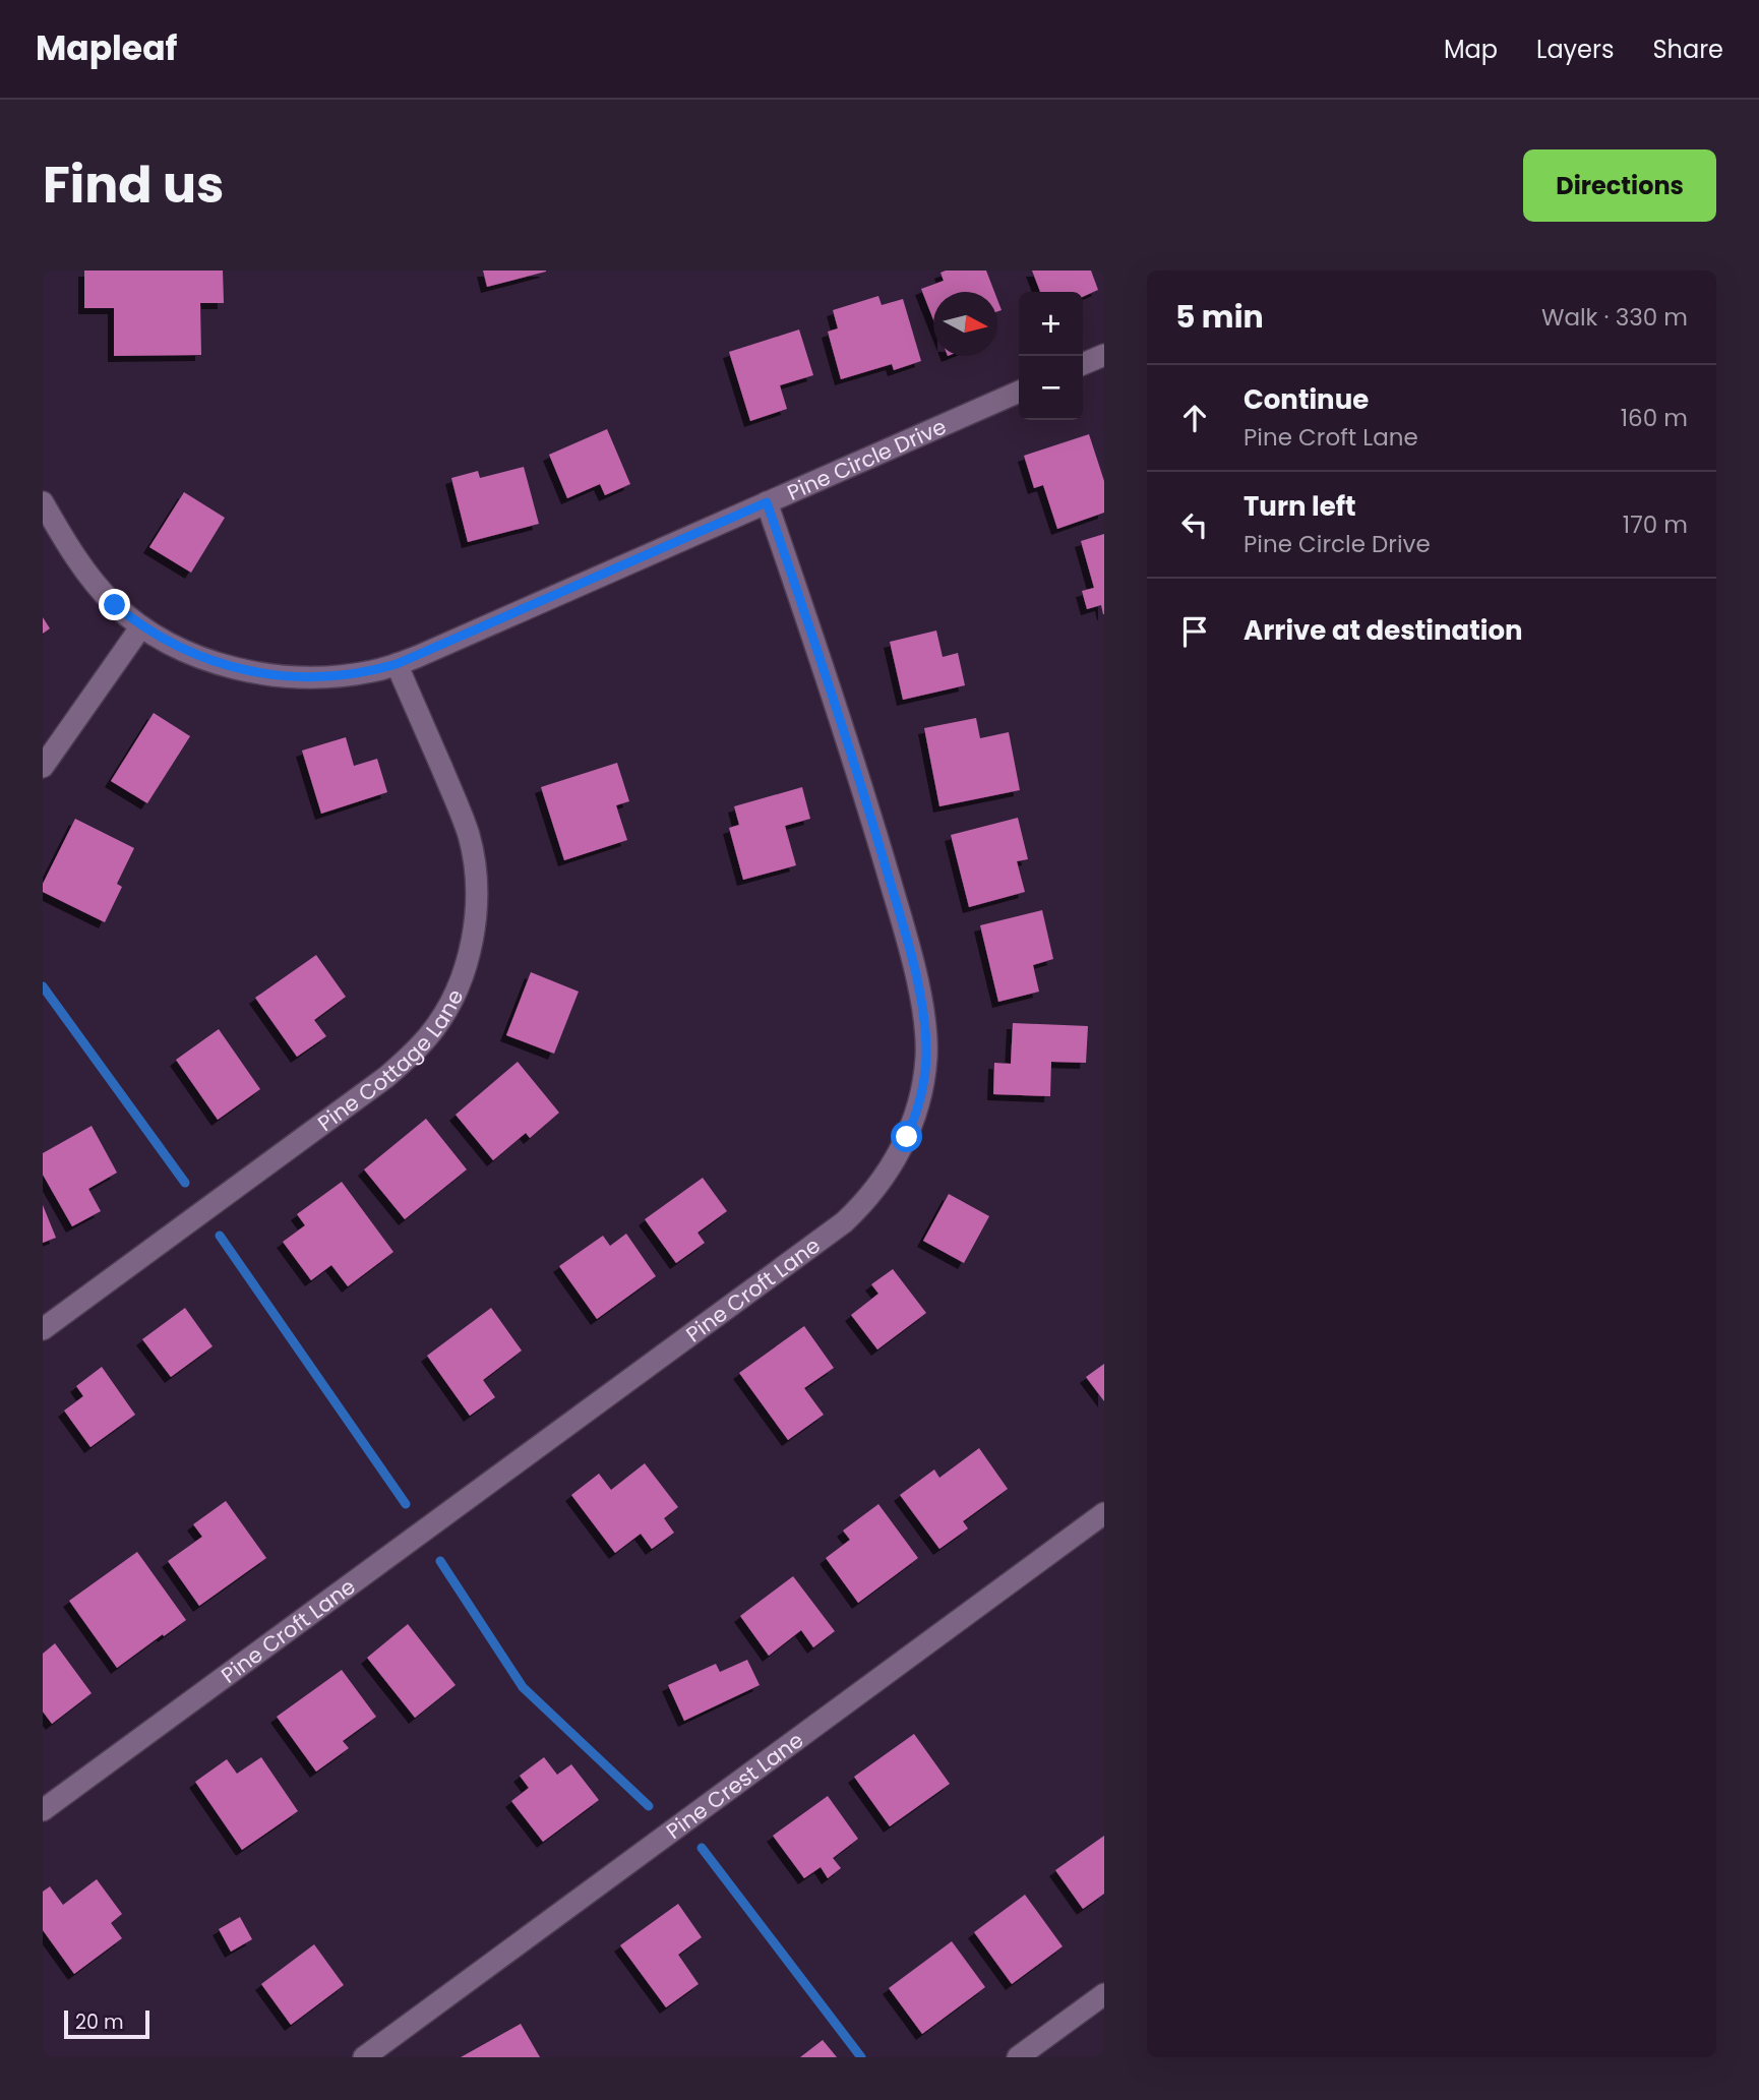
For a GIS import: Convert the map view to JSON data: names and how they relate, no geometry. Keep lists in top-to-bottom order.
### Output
{
  "streets": {
    "street": [
      "Pine Circle Drive",
      "Pine Cottage Lane",
      "Pine Croft Lane",
      "Pine Crest Lane"
    ]
  },
  "crossings": [
    ["Pine Circle Drive", "Pine Cottage Lane"],
    ["Pine Circle Drive", "Pine Croft Lane"]
  ],
  "scale_bar": "20 m",
  "north": "right",
  "page": {
    "header": "Mapleaf",
    "nav": ["Map", "Layers", "Share"],
    "title": "Find us",
    "buttons": "Directions",
    "heading": ["5 min", "Walk · 330 m"],
    "map_buttons": ["+", "−"],
    "list": [
      ["Continue", "Pine Croft Lane", "160 m"],
      ["Turn left", "Pine Circle Drive", "170 m"],
      "Arrive at destination"
    ],
    "scale": "20 m"
  }
}
